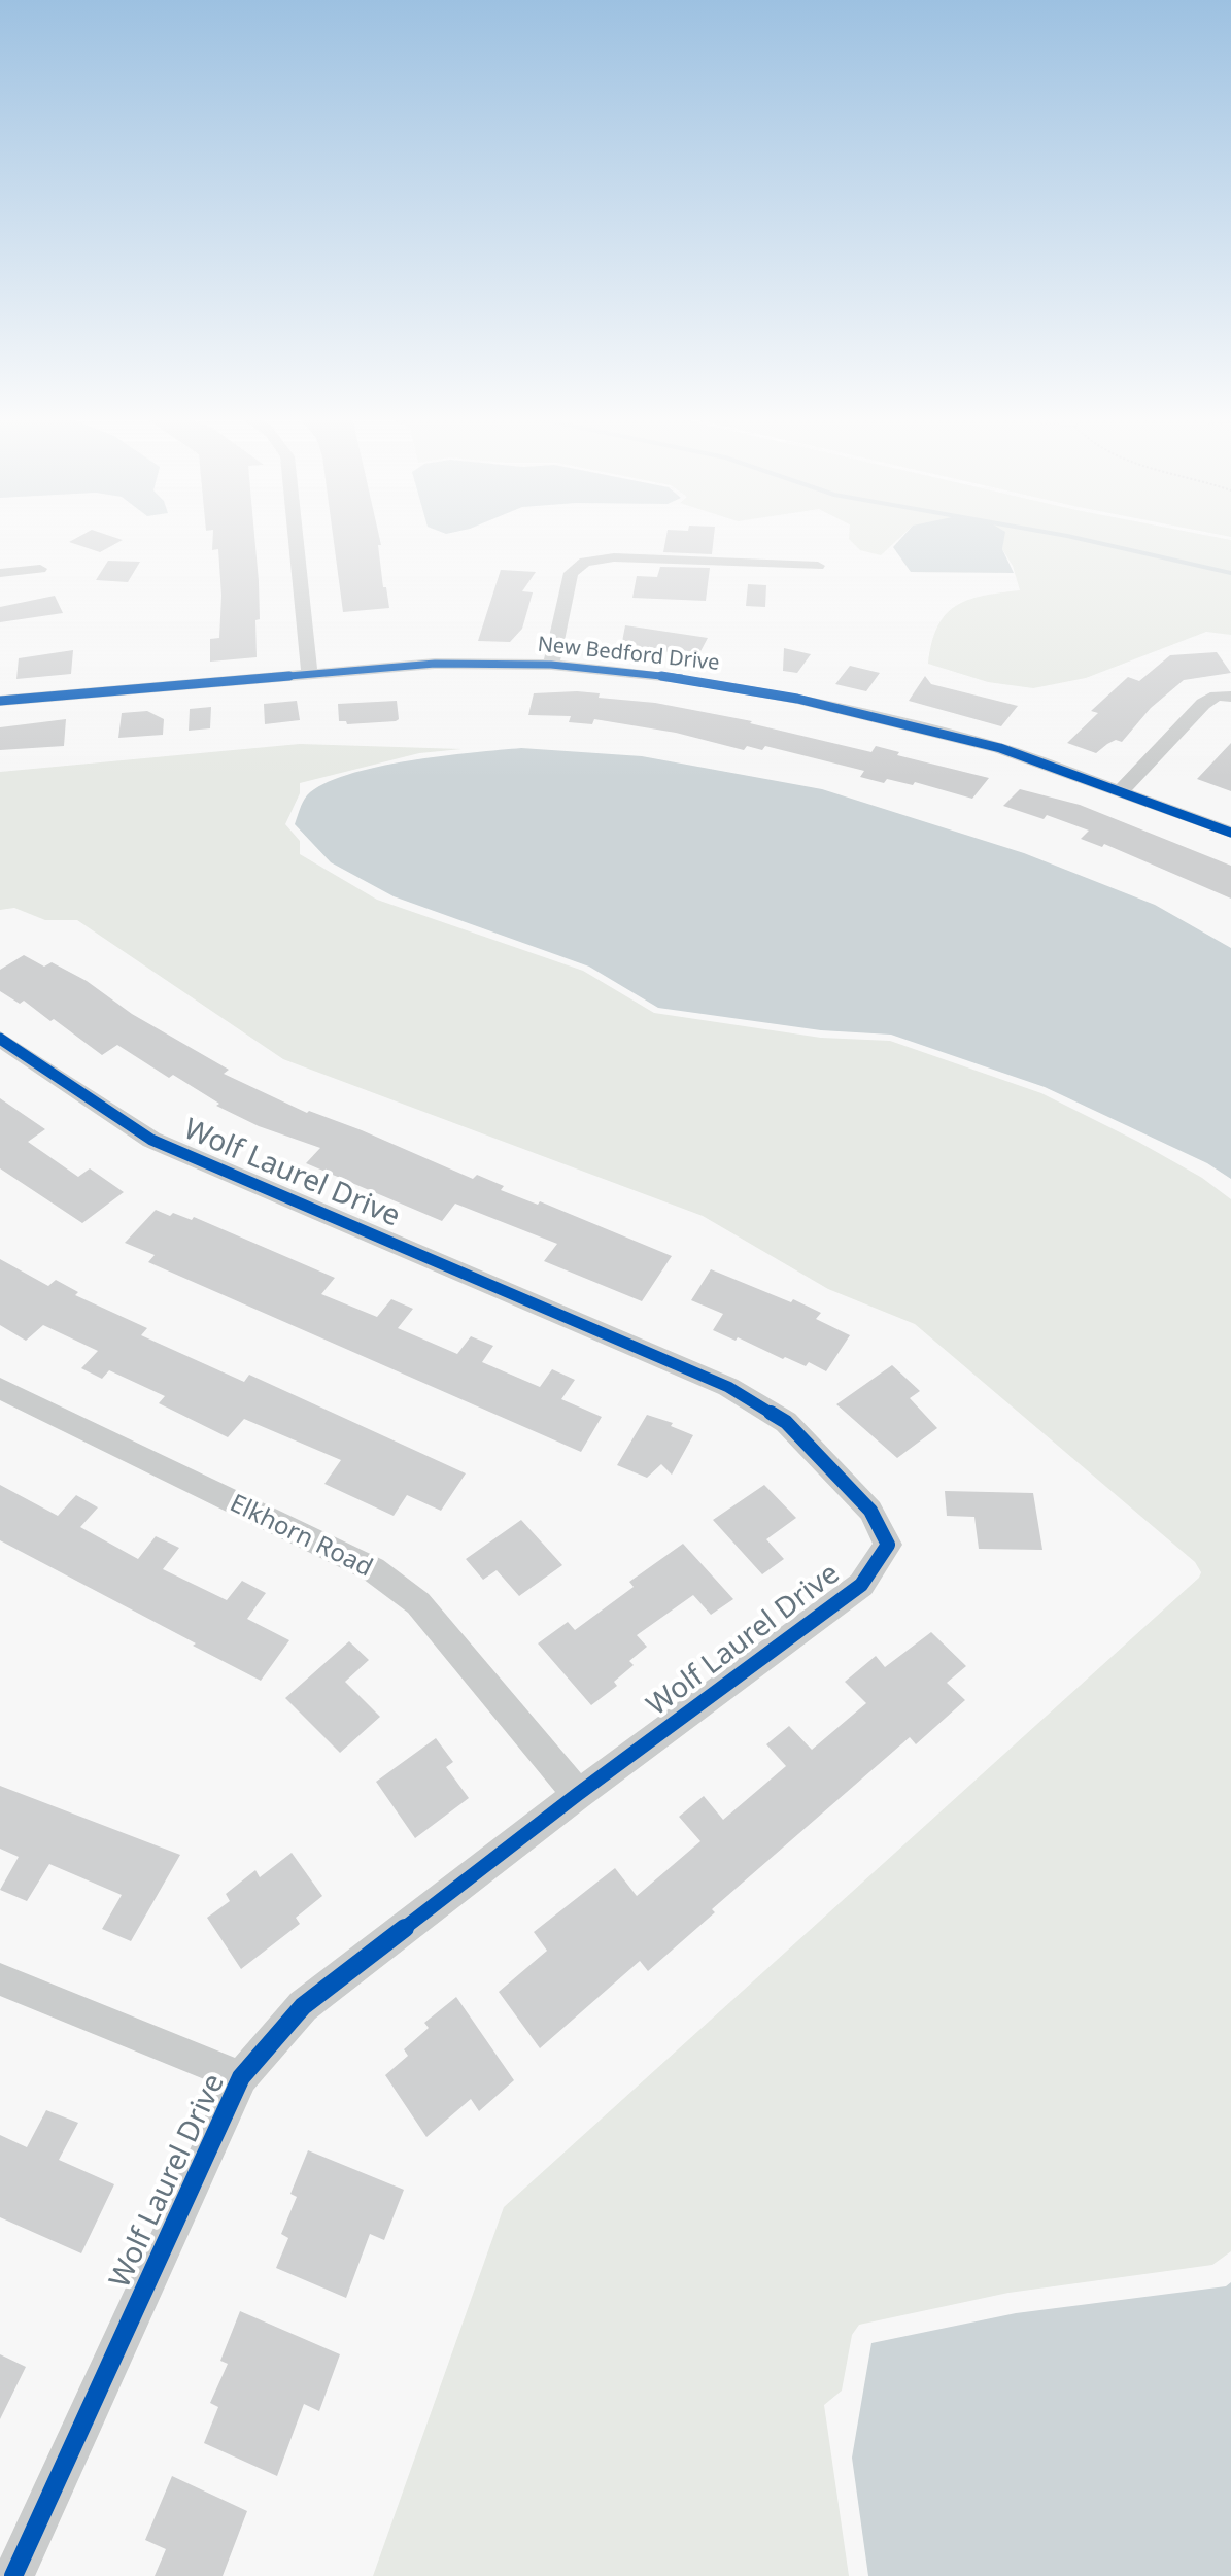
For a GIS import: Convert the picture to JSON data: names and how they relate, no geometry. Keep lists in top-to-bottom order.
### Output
{
  "streets": {
    "street": ["New Bedford Drive", "Wolf Laurel Drive", "Elkhorn Road"]
  },
  "crossings": [
    ["Wolf Laurel Drive", "Elkhorn Road"]
  ]
}
